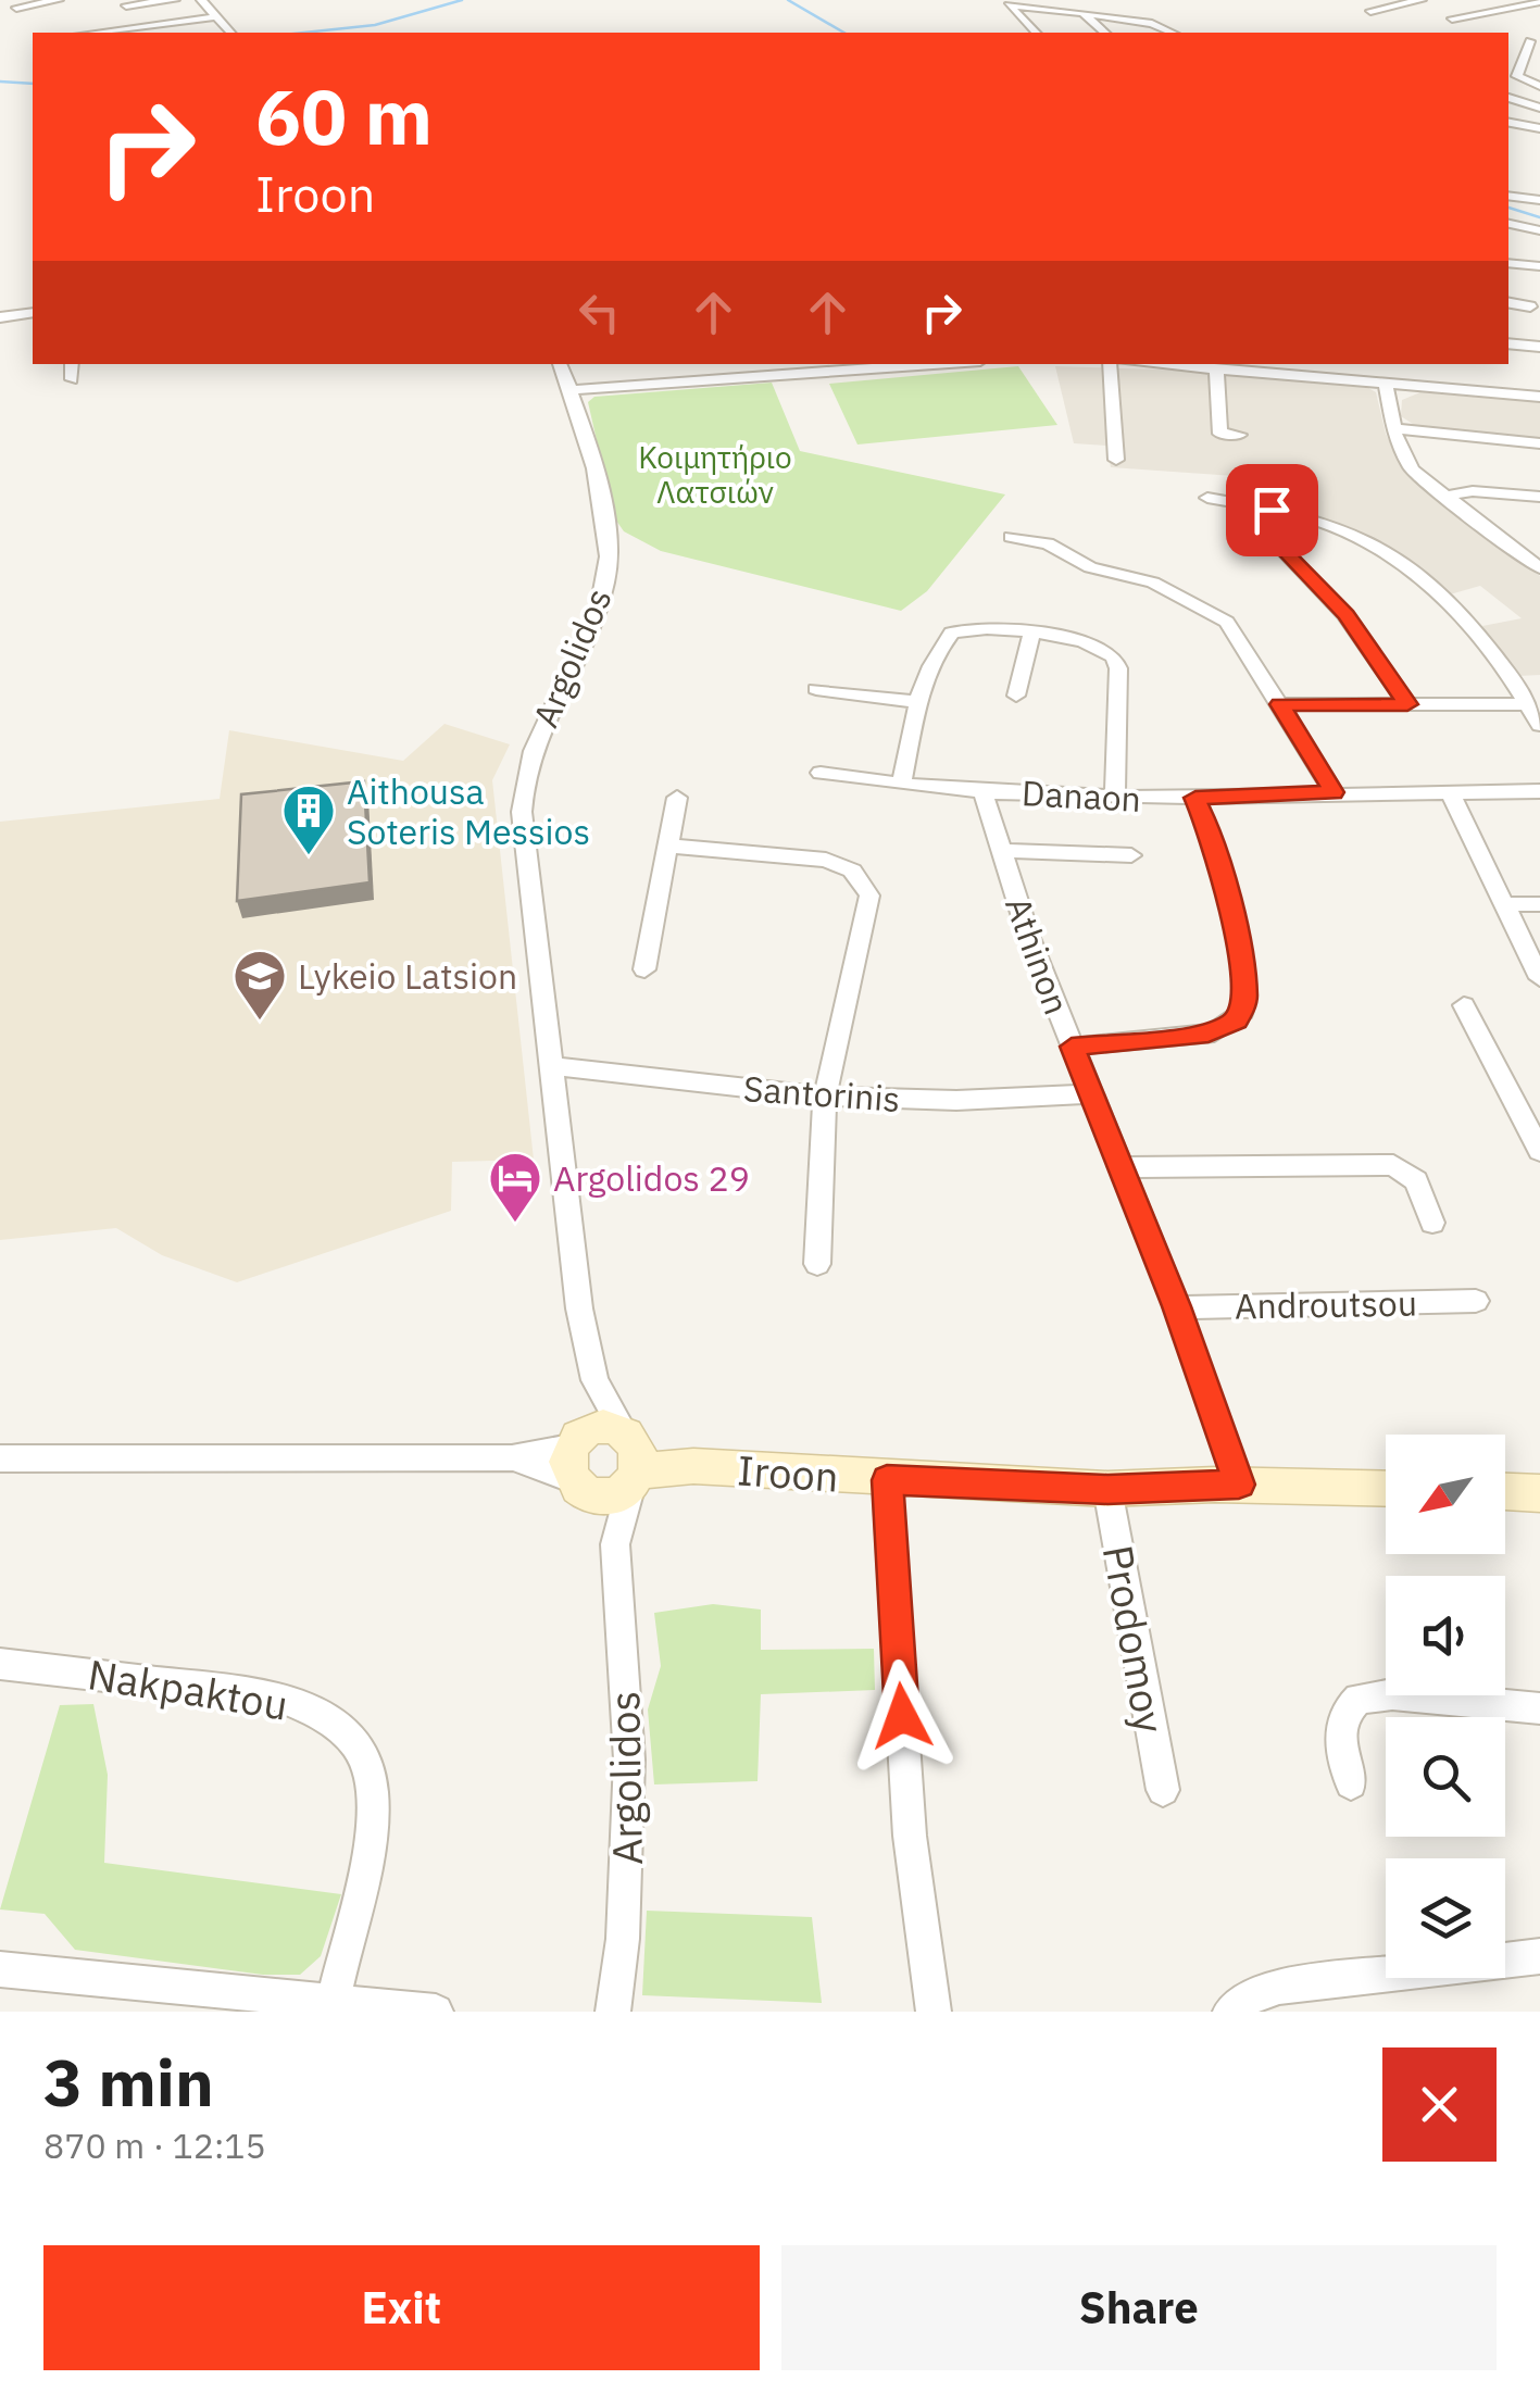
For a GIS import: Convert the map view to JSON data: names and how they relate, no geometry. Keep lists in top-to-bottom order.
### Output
{
  "streets": {
    "street": [
      "Argolidos",
      "Danaon",
      "Athinon",
      "Santorinis",
      "Androutsou",
      "Iroon",
      "Prodomoy",
      "Nakpaktou"
    ]
  },
  "crossings": [
    ["Argolidos", "Santorinis"],
    ["Argolidos", "Iroon"],
    ["Danaon", "Athinon"],
    ["Athinon", "Santorinis"],
    ["Athinon", "Androutsou"],
    ["Athinon", "Iroon"],
    ["Iroon", "Prodomoy"]
  ],
  "parks": ["Κοιμητήριο Λατσιών"],
  "places": {
    "building": ["Aithousa Soteris Messios"],
    "school or university": ["Lykeio Latsion"],
    "hotel": ["Argolidos 29"]
  },
  "north": "bottom left",
  "page": {
    "turn": ["60 m", "Iroon"],
    "heading": ["3 min", "870 m · 12:15"],
    "buttons": ["Exit", "Share"]
  }
}
